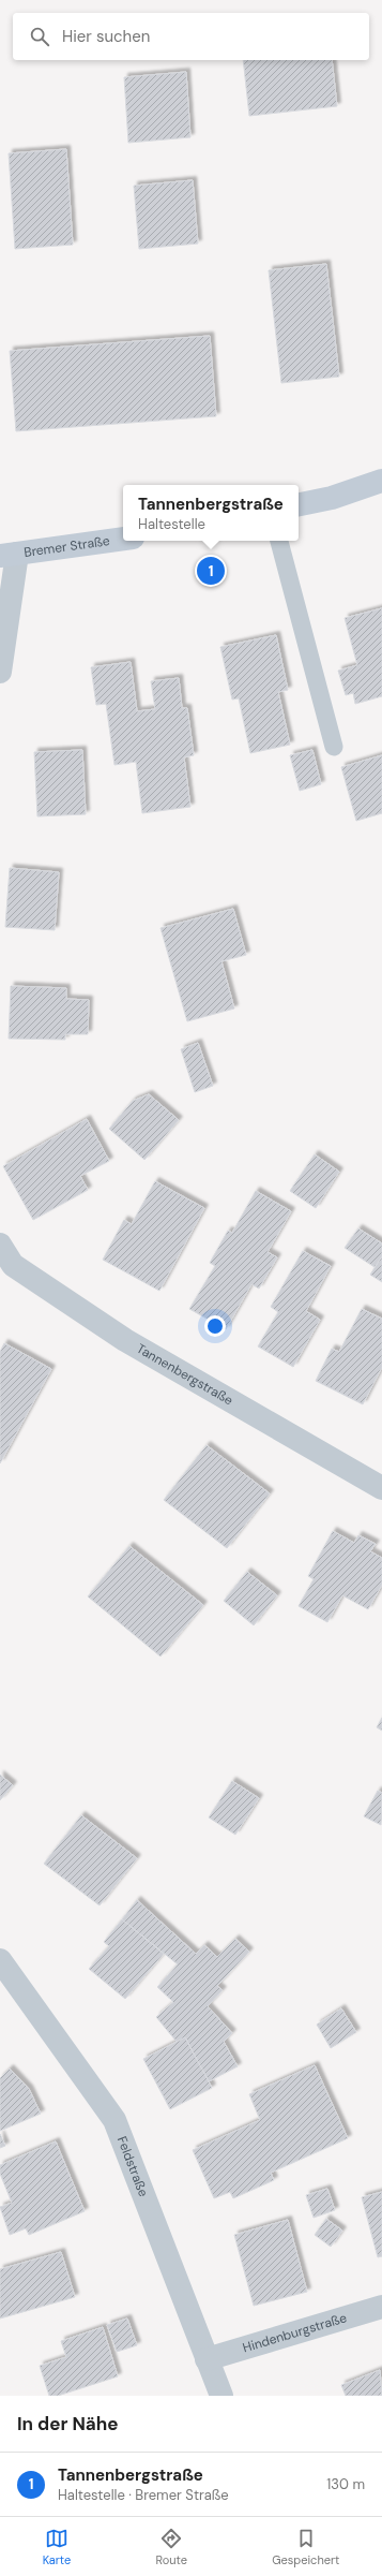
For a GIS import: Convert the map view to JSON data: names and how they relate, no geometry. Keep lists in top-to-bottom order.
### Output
{
  "streets": {
    "main road": ["Bremer Straße"],
    "street": ["Tannenbergstraße", "Feldstraße", "Hindenburgstraße"]
  },
  "crossings": [
    ["Feldstraße", "Hindenburgstraße"]
  ],
  "page": {
    "search": "Hier suchen",
    "popup": ["Tannenbergstraße", "Haltestelle"],
    "pins": "1",
    "heading": "In der Nähe",
    "list": [
      {
        "mark": "1",
        "name": "Tannenbergstraße",
        "note": "Haltestelle · Bremer Straße",
        "value": "130 m"
      }
    ],
    "nav": ["Karte", "Route", "Gespeichert"]
  }
}
